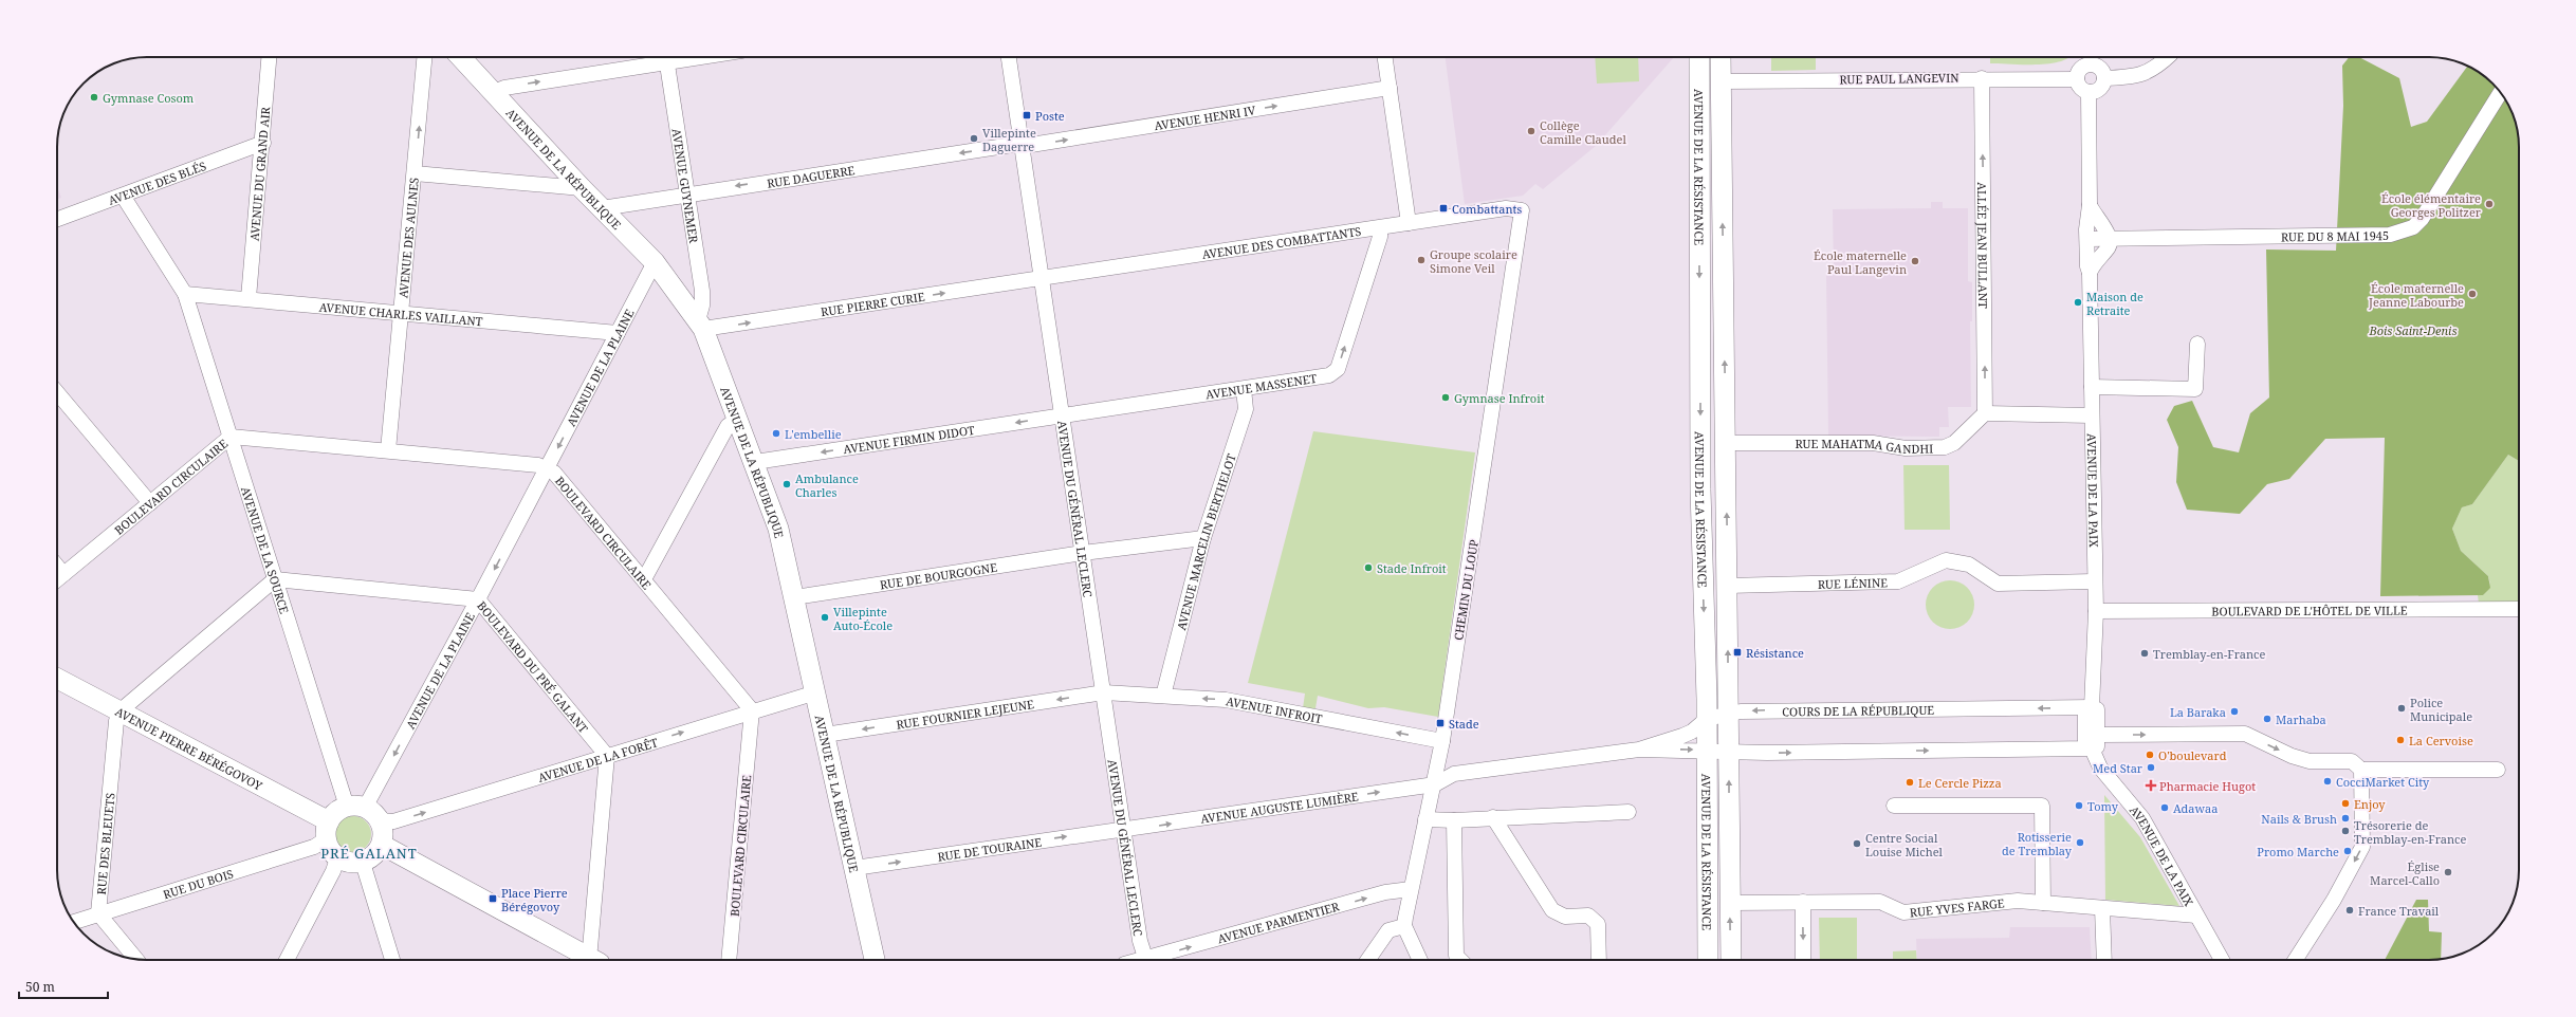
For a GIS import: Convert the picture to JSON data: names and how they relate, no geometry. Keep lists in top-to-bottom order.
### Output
{
  "streets": {
    "main road": ["AVENUE DE LA RÉSISTANCE", "AVENUE DE LA RÉPUBLIQUE", "AVENUE PIERRE BÉRÉGOVOY"],
    "street": [
      "RUE PAUL LANGEVIN",
      "AVENUE HENRI IV",
      "AVENUE DU GRAND AIR",
      "RUE DAGUERRE",
      "AVENUE DES BLÉS",
      "AVENUE GUYNEMER",
      "RUE DU 8 MAI 1945",
      "AVENUE DES AULNES",
      "AVENUE DES COMBATTANTS",
      "ALLÉE JEAN BULLANT",
      "RUE PIERRE CURIE",
      "AVENUE CHARLES VAILLANT",
      "AVENUE DE LA PLAINE",
      "AVENUE MASSENET",
      "AVENUE FIRMIN DIDOT",
      "RUE MAHATMA GANDHI",
      "BOULEVARD CIRCULAIRE",
      "AVENUE DE LA PAIX",
      "AVENUE DU GÉNÉRAL LECLERC",
      "AVENUE MARCELIN BERTHELOT",
      "AVENUE DE LA SOURCE",
      "RUE DE BOURGOGNE",
      "RUE LÉNINE",
      "CHEMIN DU LOUP",
      "BOULEVARD DE L'HÔTEL DE VILLE",
      "BOULEVARD DU PRÉ GALANT",
      "AVENUE INFROIT",
      "COURS DE LA RÉPUBLIQUE",
      "RUE FOURNIER LEJEUNE",
      "AVENUE DE LA FORÊT",
      "AVENUE AUGUSTE LUMIÈRE",
      "RUE DES BLEUETS",
      "RUE DE TOURAINE",
      "RUE DU BOIS",
      "RUE YVES FARGE",
      "AVENUE PARMENTIER"
    ]
  },
  "crossings": [
    ["RUE PAUL LANGEVIN", "AVENUE DE LA RÉSISTANCE"],
    ["RUE PAUL LANGEVIN", "ALLÉE JEAN BULLANT"],
    ["RUE PAUL LANGEVIN", "AVENUE DE LA PAIX"],
    ["AVENUE HENRI IV", "RUE DAGUERRE"],
    ["AVENUE HENRI IV", "AVENUE DU GÉNÉRAL LECLERC"],
    ["AVENUE DE LA RÉSISTANCE", "RUE MAHATMA GANDHI"],
    ["AVENUE DE LA RÉSISTANCE", "RUE LÉNINE"],
    ["AVENUE DE LA RÉSISTANCE", "COURS DE LA RÉPUBLIQUE"],
    ["AVENUE DE LA RÉSISTANCE", "RUE YVES FARGE"],
    ["AVENUE DE LA RÉPUBLIQUE", "RUE DAGUERRE"],
    ["AVENUE DE LA RÉPUBLIQUE", "AVENUE GUYNEMER"],
    ["AVENUE DE LA RÉPUBLIQUE", "RUE PIERRE CURIE"],
    ["AVENUE DE LA RÉPUBLIQUE", "AVENUE DE LA PLAINE"],
    ["AVENUE DE LA RÉPUBLIQUE", "AVENUE FIRMIN DIDOT"],
    ["AVENUE DE LA RÉPUBLIQUE", "RUE DE BOURGOGNE"],
    ["AVENUE DE LA RÉPUBLIQUE", "RUE FOURNIER LEJEUNE"],
    ["AVENUE DE LA RÉPUBLIQUE", "AVENUE DE LA FORÊT"],
    ["AVENUE DE LA RÉPUBLIQUE", "RUE DE TOURAINE"],
    ["AVENUE DU GRAND AIR", "AVENUE DES BLÉS"],
    ["AVENUE DU GRAND AIR", "AVENUE CHARLES VAILLANT"],
    ["RUE DAGUERRE", "AVENUE GUYNEMER"],
    ["RUE DAGUERRE", "AVENUE DU GÉNÉRAL LECLERC"],
    ["AVENUE DES BLÉS", "AVENUE DE LA SOURCE"],
    ["AVENUE GUYNEMER", "RUE PIERRE CURIE"],
    ["RUE DU 8 MAI 1945", "AVENUE DE LA PAIX"],
    ["AVENUE DES AULNES", "AVENUE CHARLES VAILLANT"],
    ["AVENUE DES AULNES", "BOULEVARD CIRCULAIRE"],
    ["AVENUE DES COMBATTANTS", "RUE PIERRE CURIE"],
    ["AVENUE DES COMBATTANTS", "AVENUE MASSENET"],
    ["AVENUE DES COMBATTANTS", "AVENUE DU GÉNÉRAL LECLERC"],
    ["AVENUE DES COMBATTANTS", "CHEMIN DU LOUP"],
    ["ALLÉE JEAN BULLANT", "RUE MAHATMA GANDHI"],
    ["RUE PIERRE CURIE", "AVENUE DU GÉNÉRAL LECLERC"],
    ["AVENUE CHARLES VAILLANT", "AVENUE DE LA PLAINE"],
    ["AVENUE CHARLES VAILLANT", "AVENUE DE LA SOURCE"],
    ["AVENUE DE LA PLAINE", "BOULEVARD CIRCULAIRE"],
    ["AVENUE DE LA PLAINE", "AVENUE DE LA SOURCE"],
    ["AVENUE DE LA PLAINE", "BOULEVARD DU PRÉ GALANT"],
    ["AVENUE DE LA PLAINE", "AVENUE PIERRE BÉRÉGOVOY"],
    ["AVENUE DE LA PLAINE", "AVENUE DE LA FORÊT"],
    ["AVENUE DE LA PLAINE", "RUE DU BOIS"],
    ["AVENUE MASSENET", "AVENUE FIRMIN DIDOT"],
    ["AVENUE MASSENET", "AVENUE DU GÉNÉRAL LECLERC"],
    ["AVENUE MASSENET", "AVENUE MARCELIN BERTHELOT"],
    ["AVENUE FIRMIN DIDOT", "AVENUE DU GÉNÉRAL LECLERC"],
    ["BOULEVARD CIRCULAIRE", "AVENUE DE LA SOURCE"],
    ["BOULEVARD CIRCULAIRE", "AVENUE DE LA FORÊT"],
    ["AVENUE DE LA PAIX", "RUE LÉNINE"],
    ["AVENUE DE LA PAIX", "BOULEVARD DE L'HÔTEL DE VILLE"],
    ["AVENUE DE LA PAIX", "COURS DE LA RÉPUBLIQUE"],
    ["AVENUE DE LA PAIX", "RUE YVES FARGE"],
    ["AVENUE DU GÉNÉRAL LECLERC", "RUE DE BOURGOGNE"],
    ["AVENUE DU GÉNÉRAL LECLERC", "AVENUE INFROIT"],
    ["AVENUE DU GÉNÉRAL LECLERC", "RUE FOURNIER LEJEUNE"],
    ["AVENUE DU GÉNÉRAL LECLERC", "AVENUE AUGUSTE LUMIÈRE"],
    ["AVENUE DU GÉNÉRAL LECLERC", "RUE DE TOURAINE"],
    ["AVENUE MARCELIN BERTHELOT", "RUE DE BOURGOGNE"],
    ["AVENUE MARCELIN BERTHELOT", "AVENUE INFROIT"],
    ["AVENUE DE LA SOURCE", "BOULEVARD DU PRÉ GALANT"],
    ["AVENUE DE LA SOURCE", "AVENUE PIERRE BÉRÉGOVOY"],
    ["AVENUE DE LA SOURCE", "AVENUE DE LA FORÊT"],
    ["AVENUE DE LA SOURCE", "RUE DU BOIS"],
    ["CHEMIN DU LOUP", "AVENUE INFROIT"],
    ["CHEMIN DU LOUP", "COURS DE LA RÉPUBLIQUE"],
    ["CHEMIN DU LOUP", "AVENUE AUGUSTE LUMIÈRE"],
    ["CHEMIN DU LOUP", "AVENUE PARMENTIER"],
    ["BOULEVARD DU PRÉ GALANT", "AVENUE DE LA FORÊT"],
    ["AVENUE INFROIT", "RUE FOURNIER LEJEUNE"],
    ["COURS DE LA RÉPUBLIQUE", "AVENUE AUGUSTE LUMIÈRE"],
    ["AVENUE PIERRE BÉRÉGOVOY", "AVENUE DE LA FORÊT"],
    ["AVENUE PIERRE BÉRÉGOVOY", "RUE DES BLEUETS"],
    ["AVENUE PIERRE BÉRÉGOVOY", "RUE DU BOIS"],
    ["AVENUE DE LA FORÊT", "RUE DU BOIS"],
    ["AVENUE AUGUSTE LUMIÈRE", "RUE DE TOURAINE"],
    ["RUE DES BLEUETS", "RUE DU BOIS"]
  ],
  "one_way": [
    "AVENUE HENRI IV",
    "RUE DAGUERRE",
    "ALLÉE JEAN BULLANT",
    "RUE PIERRE CURIE",
    "AVENUE DE LA PLAINE",
    "AVENUE MASSENET",
    "AVENUE FIRMIN DIDOT",
    "AVENUE INFROIT",
    "RUE FOURNIER LEJEUNE",
    "AVENUE DE LA FORÊT",
    "AVENUE AUGUSTE LUMIÈRE",
    "RUE DE TOURAINE",
    "AVENUE PARMENTIER"
  ],
  "districts": ["PRÉ GALANT"],
  "parks": ["Bois Saint-Denis"],
  "places": {
    "other": [
      "Gymnase Cosom",
      "Collège Camille Claudel",
      "Villepinte Daguerre",
      "École élémentaire Georges Politzer",
      "Groupe scolaire Simone Veil",
      "École maternelle Paul Langevin",
      "École maternelle Jeanne Labourbe",
      "Maison de Retraite",
      "Gymnase Infroit",
      "L'embellie",
      "Ambulance Charles",
      "Stade Infroit",
      "Villepinte Auto-École",
      "Tremblay-en-France",
      "Police Municipale",
      "La Baraka",
      "Marhaba",
      "La Cervoise",
      "O'boulevard",
      "Med Star",
      "CocciMarket City",
      "Le Cercle Pizza",
      "Enjoy",
      "Tomy",
      "Adawaa",
      "Nails & Brush",
      "Trésorerie de Tremblay-en-France",
      "Rotisserie de Tremblay",
      "Centre Social Louise Michel",
      "Promo Marche",
      "Église Marcel-Callo",
      "France Travail"
    ],
    "transit": [
      "Poste",
      "Combattants",
      "Résistance",
      "Stade",
      "Place Pierre Bérégovoy"
    ],
    "health": ["Pharmacie Hugot"]
  },
  "scale_bar": "50 m"
}
